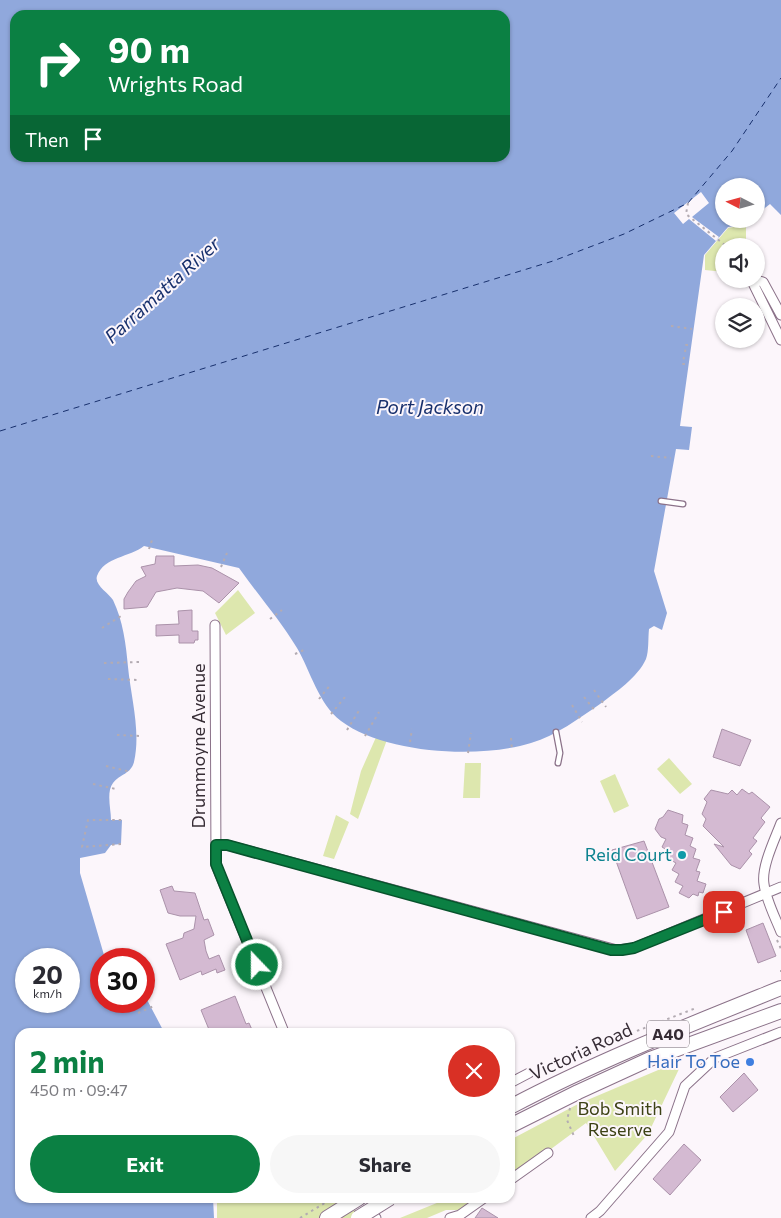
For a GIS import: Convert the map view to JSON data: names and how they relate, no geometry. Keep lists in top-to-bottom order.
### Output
{
  "streets": {
    "highway": ["A40", "Victoria Road"],
    "street": ["Drummoyne Avenue"]
  },
  "water": ["Parramatta River", "Port Jackson"],
  "parks": ["Bob Smith Reserve"],
  "places": ["Reid Court", "Hair To Toe"],
  "north": "left",
  "page": {
    "turn": ["90 m", "Wrights Road"],
    "then": "Then",
    "speed": "20 km/h",
    "limit": "30",
    "heading": ["2 min", "450 m · 09:47"],
    "buttons": ["Exit", "Share"]
  }
}
